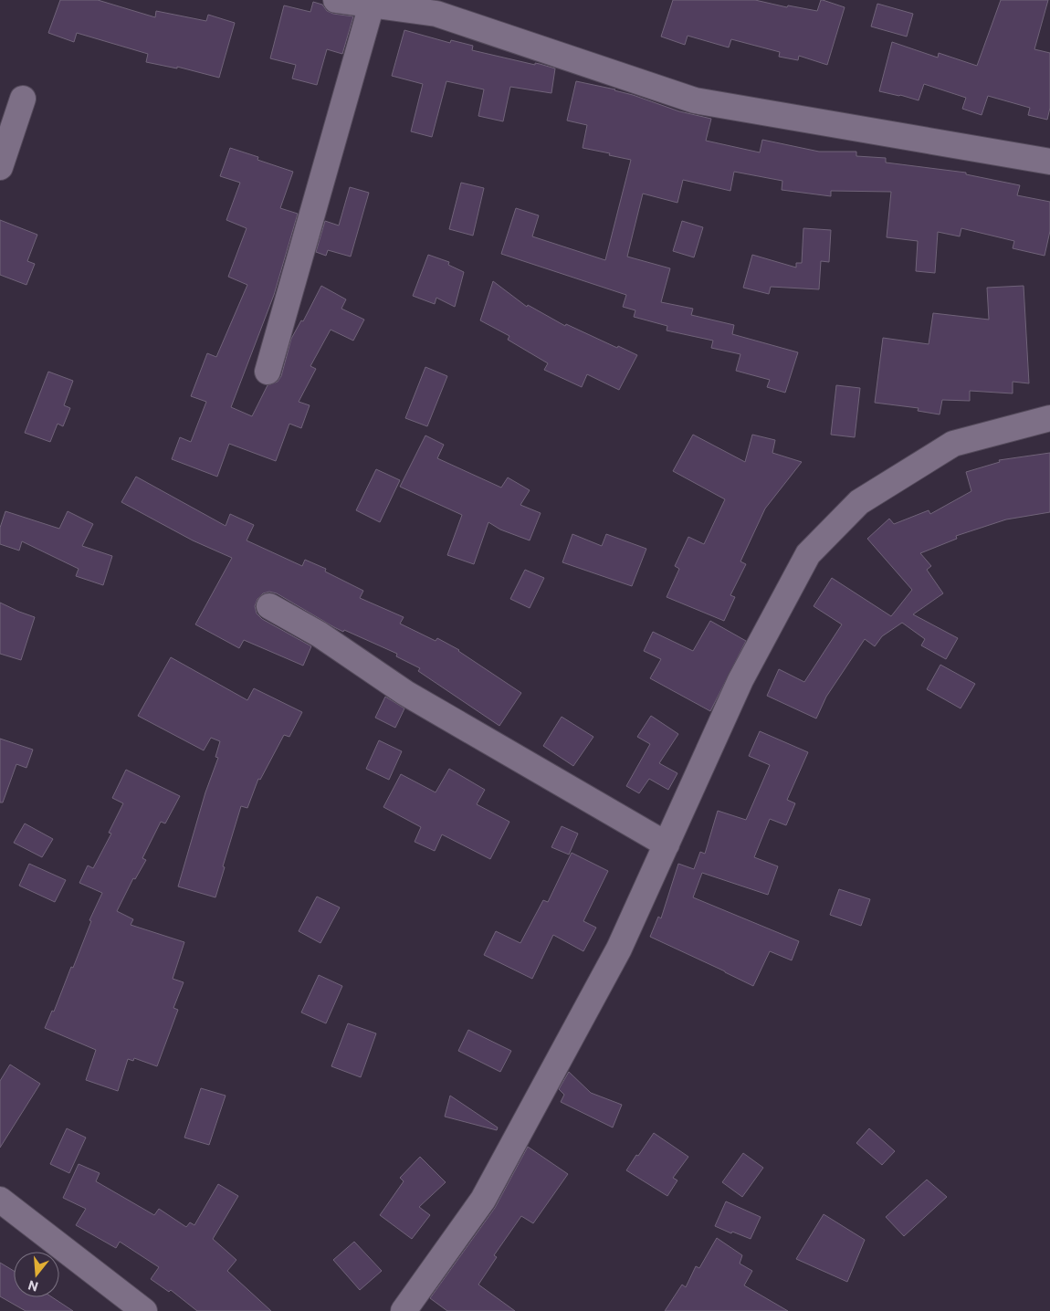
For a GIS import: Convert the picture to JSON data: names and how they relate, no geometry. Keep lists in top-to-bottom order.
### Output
{
  "north": "bottom"
}
